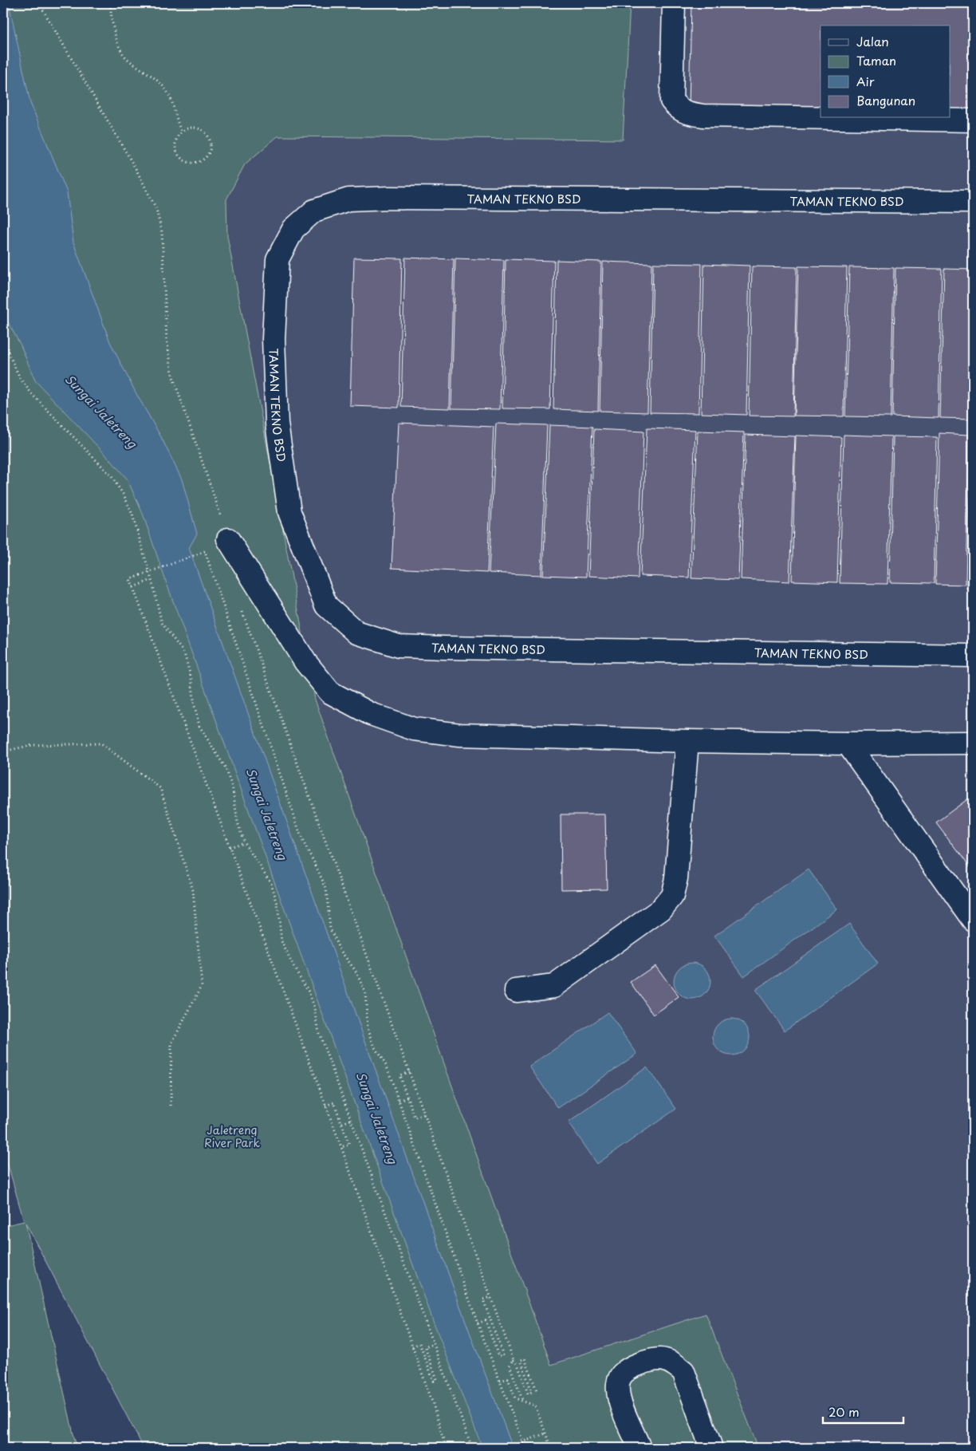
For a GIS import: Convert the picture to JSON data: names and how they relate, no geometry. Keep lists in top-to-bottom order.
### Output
{
  "streets": {
    "lane": ["TAMAN TEKNO BSD"]
  },
  "water": ["Sungai Jaletreng"],
  "parks": ["Jaletreng River Park"],
  "legend": [
    "Jalan",
    "Taman",
    "Air",
    "Bangunan"
  ],
  "scale_bar": "20 m"
}
